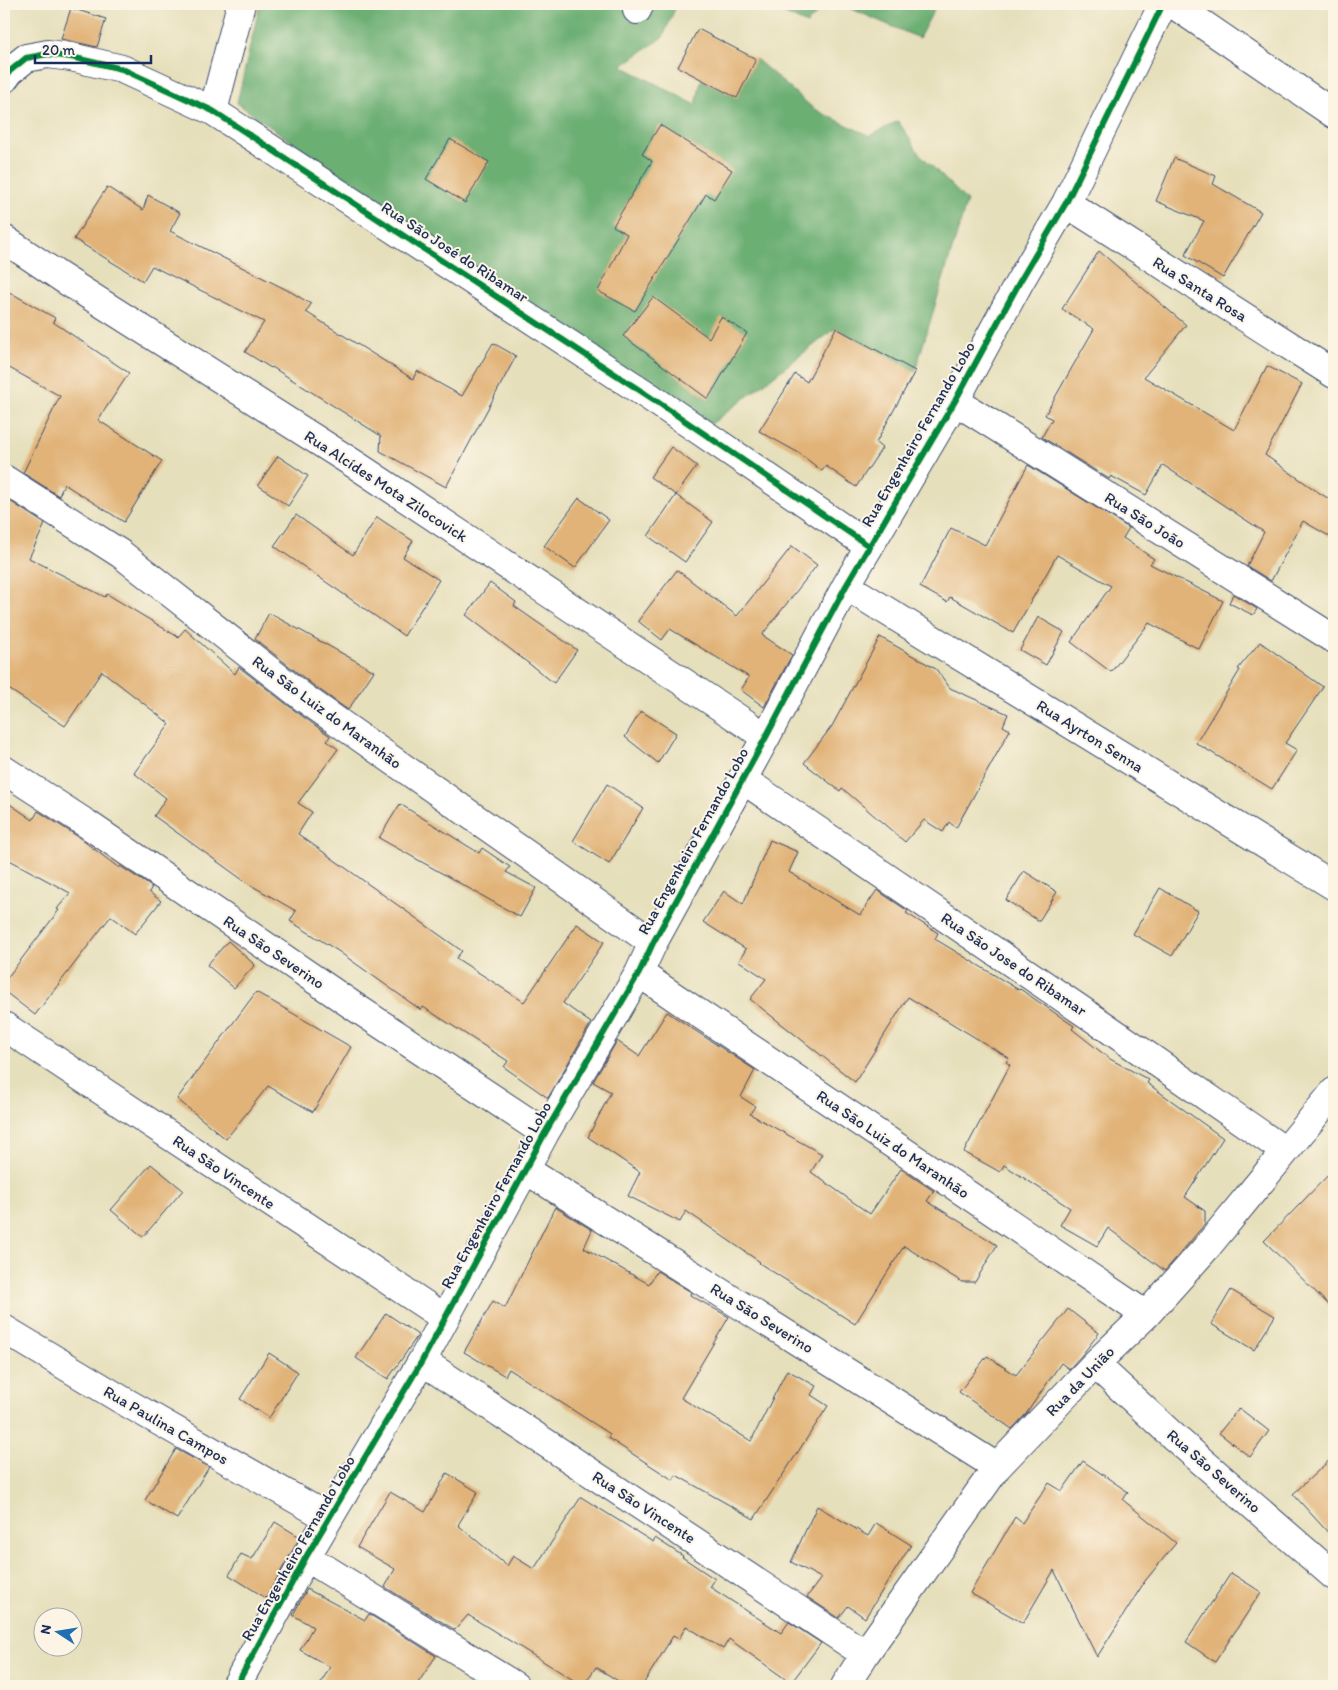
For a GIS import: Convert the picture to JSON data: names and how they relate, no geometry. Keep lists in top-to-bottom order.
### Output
{
  "streets": {
    "street": [
      "Rua São José do Ribamar",
      "Rua Santa Rosa",
      "Rua Engenheiro Fernando Lobo",
      "Rua Alcídes Mota Zilocovick",
      "Rua São João",
      "Rua São Luiz do Maranhão",
      "Rua Ayrton Senna",
      "Rua São Severino",
      "Rua São Jose do Ribamar",
      "Rua São Vincente",
      "Rua da União",
      "Rua Paulina Campos"
    ]
  },
  "crossings": [
    ["Rua São José do Ribamar", "Rua Engenheiro Fernando Lobo"],
    ["Rua Santa Rosa", "Rua Engenheiro Fernando Lobo"],
    ["Rua Engenheiro Fernando Lobo", "Rua Alcídes Mota Zilocovick"],
    ["Rua Engenheiro Fernando Lobo", "Rua São João"],
    ["Rua Engenheiro Fernando Lobo", "Rua São Luiz do Maranhão"],
    ["Rua Engenheiro Fernando Lobo", "Rua Ayrton Senna"],
    ["Rua Engenheiro Fernando Lobo", "Rua São Severino"],
    ["Rua Engenheiro Fernando Lobo", "Rua São Jose do Ribamar"],
    ["Rua Engenheiro Fernando Lobo", "Rua São Vincente"],
    ["Rua Engenheiro Fernando Lobo", "Rua Paulina Campos"],
    ["Rua São Luiz do Maranhão", "Rua da União"],
    ["Rua São Severino", "Rua da União"],
    ["Rua São Jose do Ribamar", "Rua da União"],
    ["Rua São Vincente", "Rua da União"]
  ],
  "scale_bar": "20 m",
  "north": "left"
}
